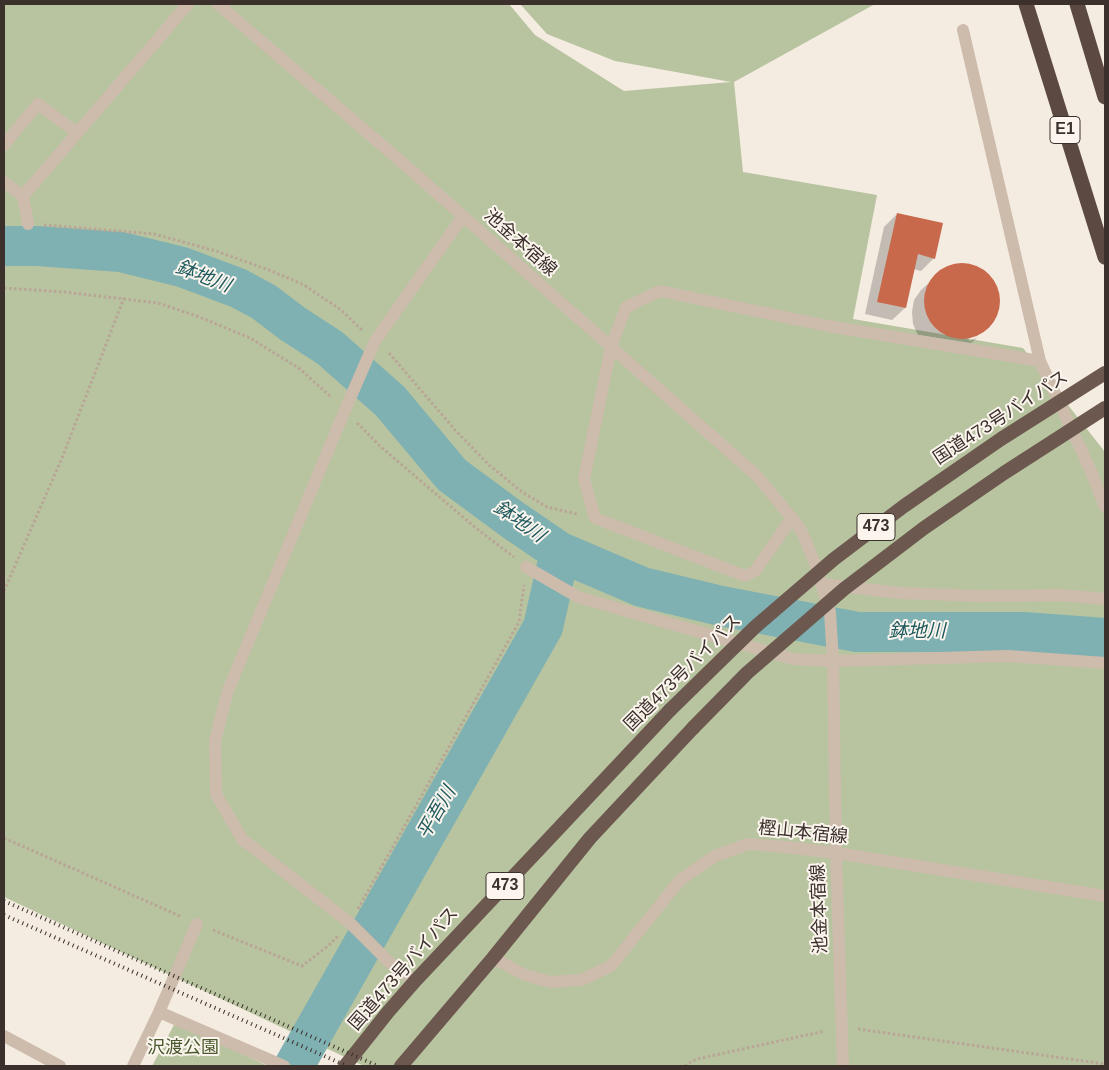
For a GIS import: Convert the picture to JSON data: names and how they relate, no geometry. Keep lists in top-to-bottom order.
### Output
{
  "streets": {
    "highway": ["E1", "国道473号バイパス", "473"],
    "street": ["池金本宿線", "樫山本宿線"]
  },
  "crossings": [
    ["池金本宿線", "樫山本宿線"],
    ["473", "樫山本宿線"]
  ],
  "water": ["鉢地川", "平吾川"],
  "parks": ["沢渡公園"]
}
